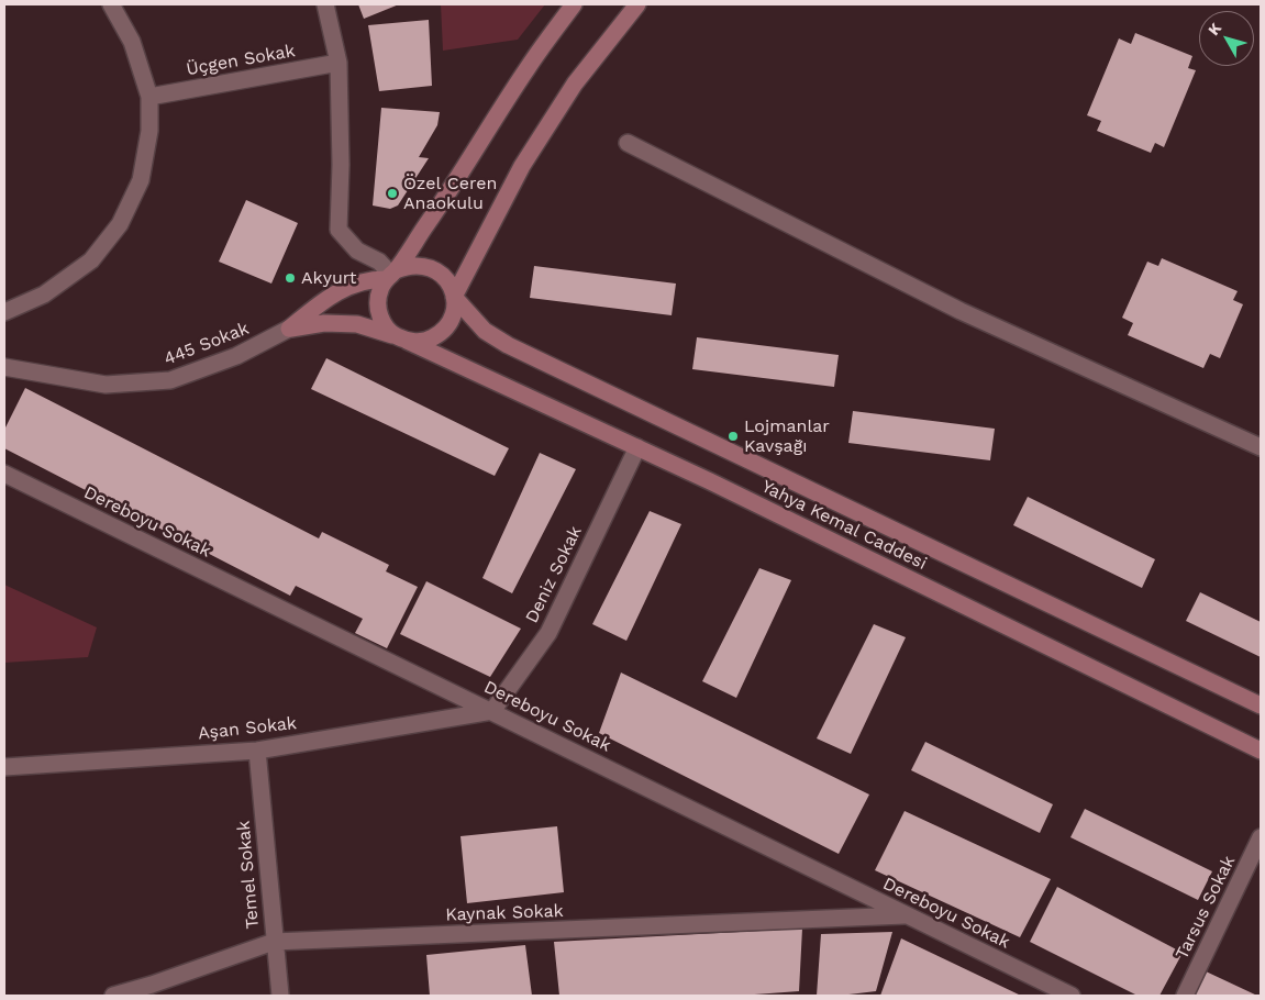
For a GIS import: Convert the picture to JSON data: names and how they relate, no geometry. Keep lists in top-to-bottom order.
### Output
{
  "streets": {
    "main road": ["445 Sokak", "Yahya Kemal Caddesi"],
    "street": [
      "Üçgen Sokak",
      "Dereboyu Sokak",
      "Deniz Sokak",
      "Aşan Sokak",
      "Temel Sokak",
      "Tarsus Sokak",
      "Kaynak Sokak"
    ]
  },
  "crossings": [
    ["445 Sokak", "Yahya Kemal Caddesi"],
    ["Dereboyu Sokak", "Deniz Sokak"],
    ["Dereboyu Sokak", "Aşan Sokak"],
    ["Dereboyu Sokak", "Kaynak Sokak"],
    ["Yahya Kemal Caddesi", "Deniz Sokak"],
    ["Deniz Sokak", "Aşan Sokak"],
    ["Aşan Sokak", "Temel Sokak"],
    ["Temel Sokak", "Kaynak Sokak"]
  ],
  "places": ["Özel Ceren Anaokulu", "Akyurt", "Lojmanlar Kavşağı"],
  "north": "top left"
}
